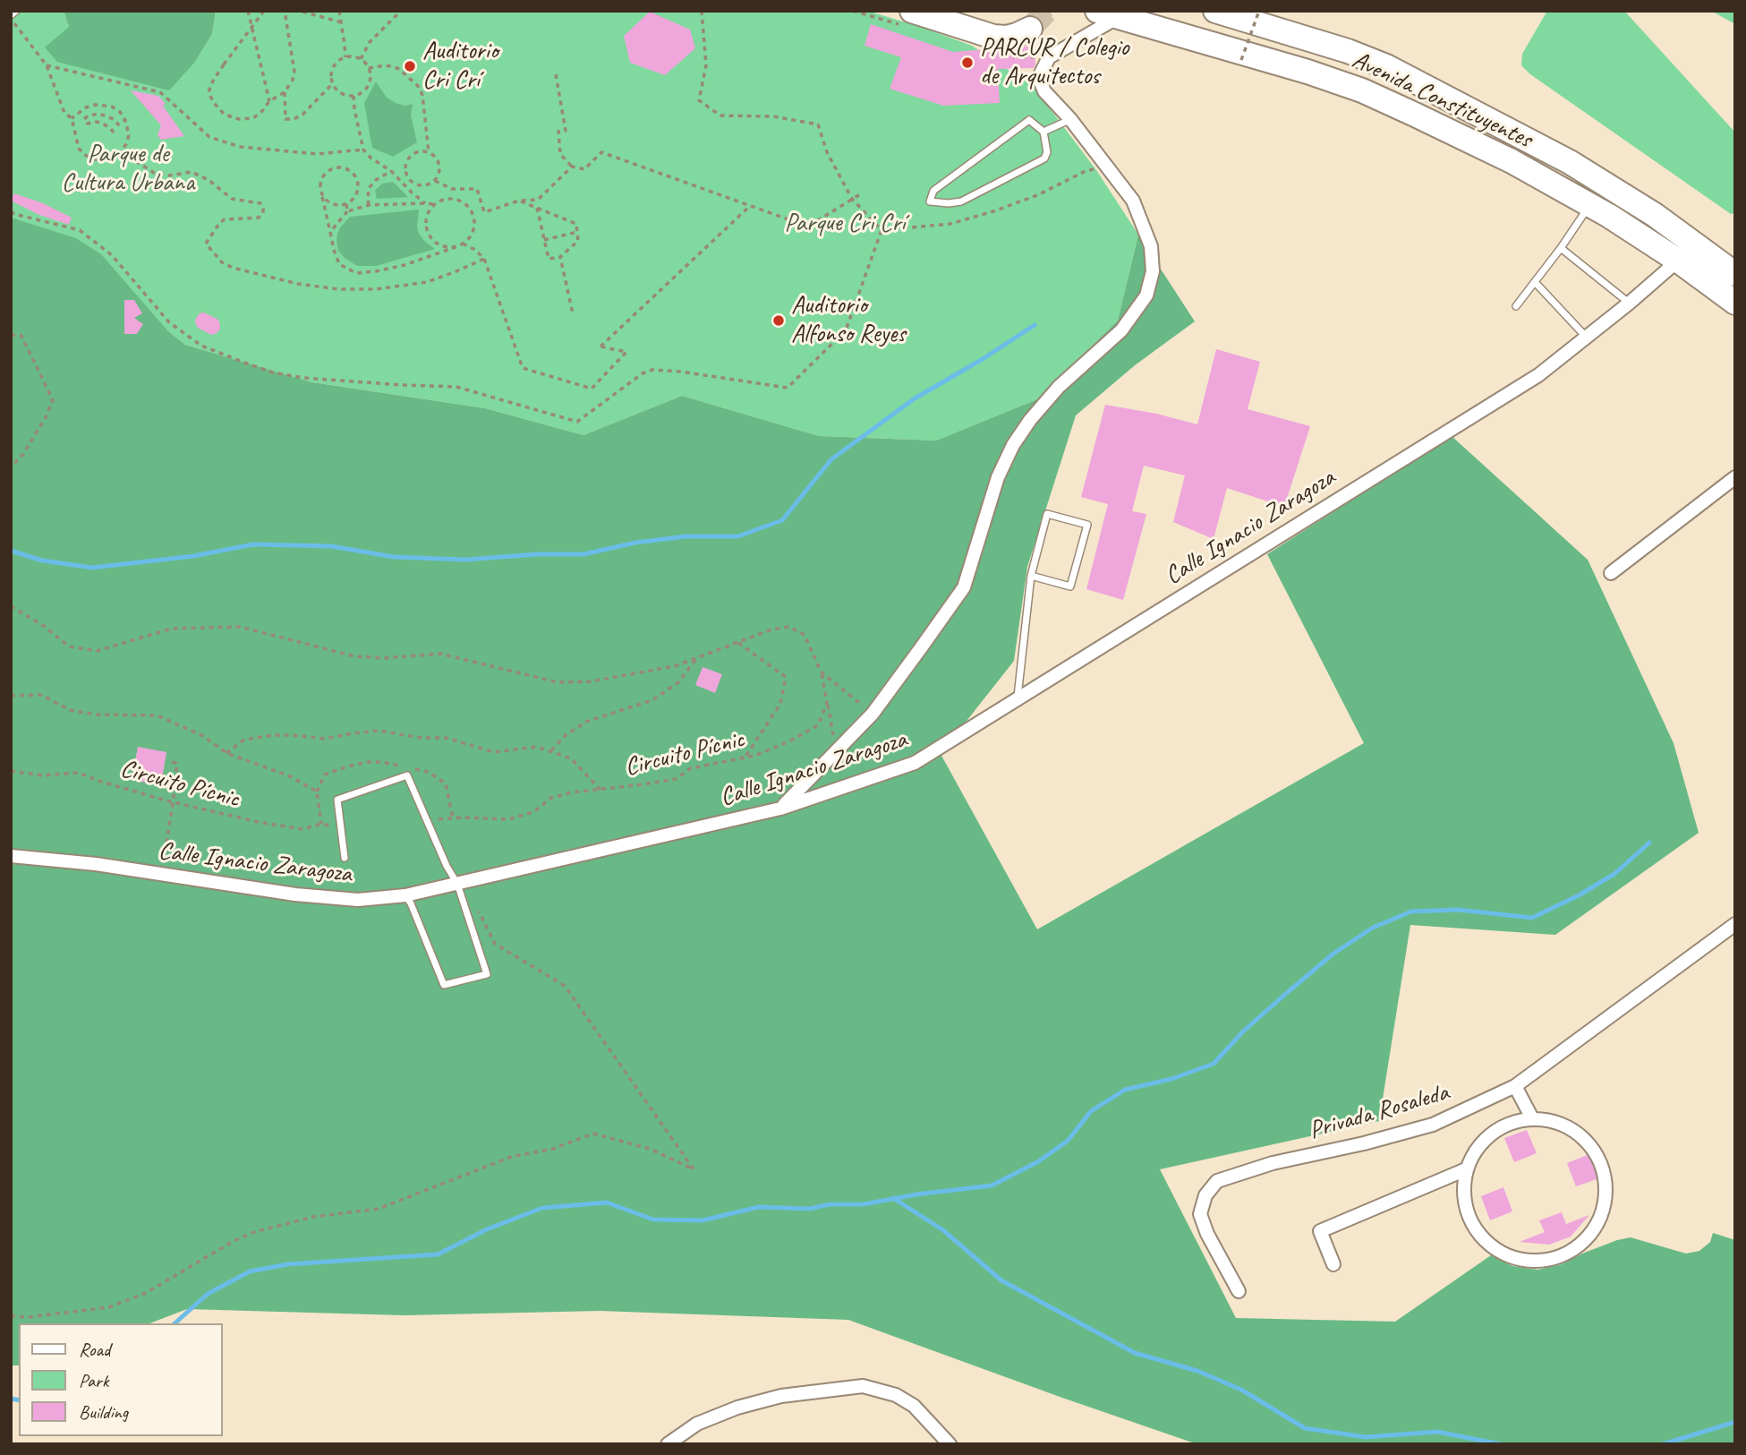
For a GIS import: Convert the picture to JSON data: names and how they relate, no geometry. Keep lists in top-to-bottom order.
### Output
{
  "streets": {
    "highway": ["Avenida Constituyentes"],
    "street": ["Calle Ignacio Zaragoza", "Privada Rosaleda"],
    "path": ["Circuito Pícnic"]
  },
  "crossings": [
    ["Avenida Constituyentes", "Calle Ignacio Zaragoza"]
  ],
  "parks": ["Parque de Cultura Urbana", "Parque Cri Crí"],
  "places": ["PARCUR / Colegio de Arquitectos", "Auditorio Cri Crí", "Auditorio Alfonso Reyes"],
  "legend": ["Road", "Park", "Building"]
}
